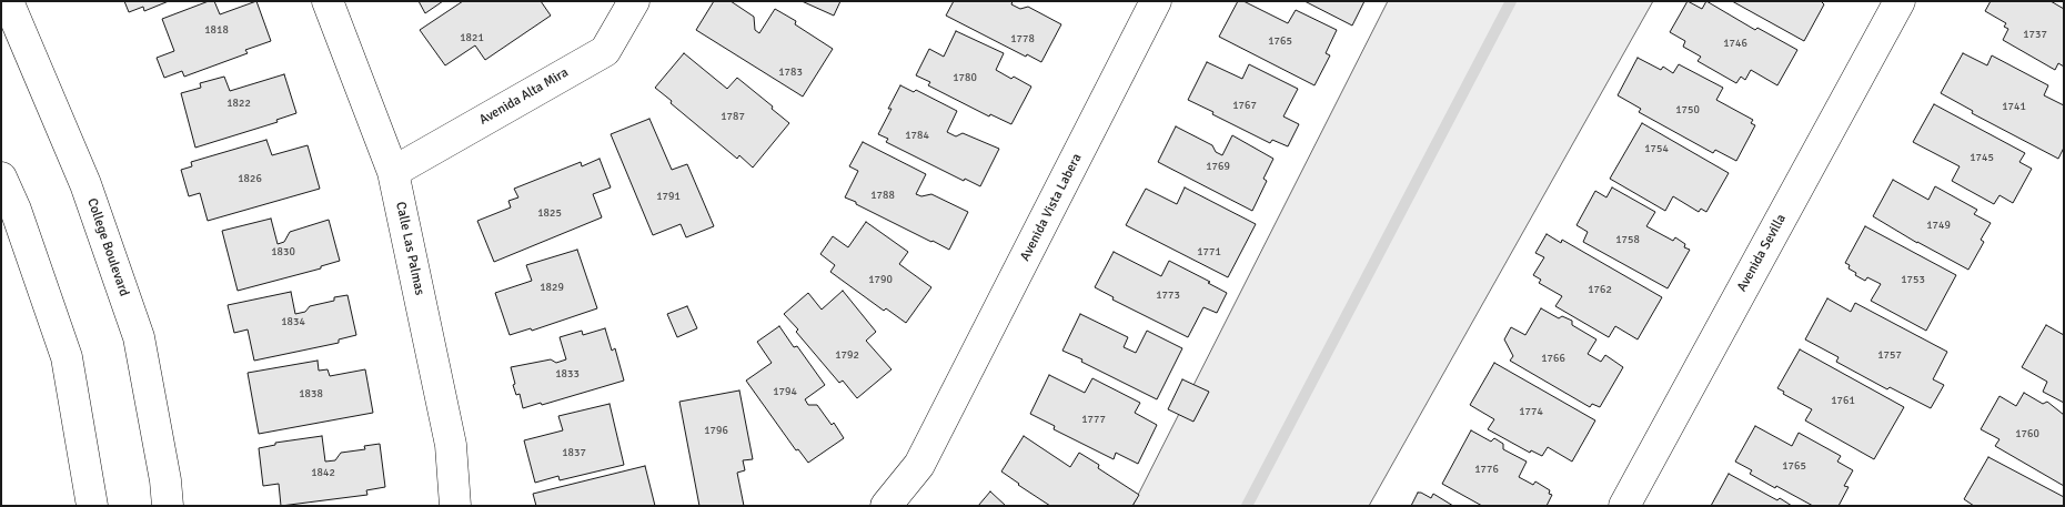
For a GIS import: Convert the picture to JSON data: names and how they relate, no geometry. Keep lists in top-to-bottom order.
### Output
{
  "streets": {
    "street": [
      "Avenida Alta Mira",
      "Avenida Vista Labera",
      "College Boulevard",
      "Calle Las Palmas",
      "Avenida Sevilla"
    ]
  },
  "crossings": [
    ["Avenida Alta Mira", "Calle Las Palmas"]
  ],
  "house_numbers": [
    "1818",
    "1737",
    "1821",
    "1778",
    "1765",
    "1746",
    "1783",
    "1780",
    "1822",
    "1767",
    "1741",
    "1750",
    "1787",
    "1784",
    "1754",
    "1745",
    "1769",
    "1826",
    "1788",
    "1791",
    "1825",
    "1749",
    "1758",
    "1830",
    "1771",
    "1790",
    "1753",
    "1829",
    "1762",
    "1773",
    "1834",
    "1792",
    "1757",
    "1766",
    "1833",
    "1794",
    "1838",
    "1761",
    "1774",
    "1777",
    "1796",
    "1760",
    "1837",
    "1765",
    "1776",
    "1842"
  ]
}
